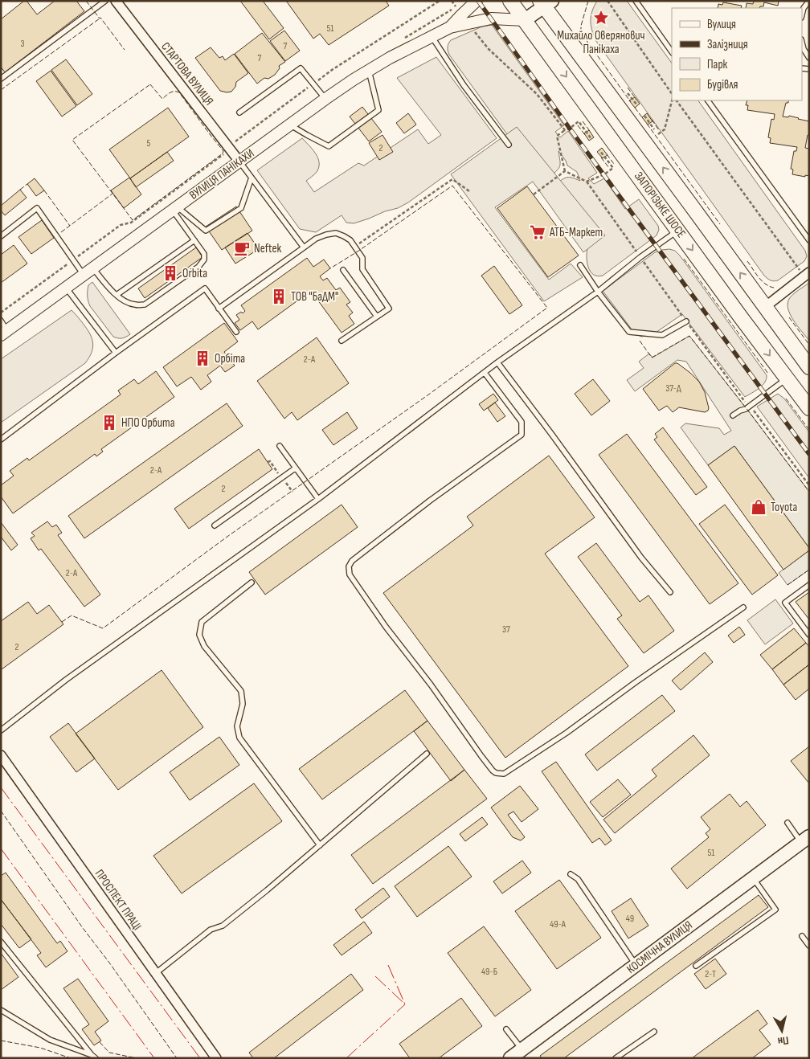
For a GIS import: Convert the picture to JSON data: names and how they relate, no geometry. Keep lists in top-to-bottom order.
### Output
{
  "streets": {
    "main road": ["ЗАПОРІЗЬКЕ ШОСЕ", "КОСМІЧНА ВУЛИЦЯ"],
    "street": ["СТАРТОВА ВУЛИЦЯ", "ВУЛИЦЯ ПАНІКАХИ", "ПРОСПЕКТ ПРАЦІ"]
  },
  "crossings": [
    ["СТАРТОВА ВУЛИЦЯ", "ВУЛИЦЯ ПАНІКАХИ"]
  ],
  "places": {
    "place": ["Михайло Оверянович Панікаха"],
    "supermarket": ["АТБ-Маркет"],
    "cafe": ["Neftek"],
    "building": [
      "Orbita",
      "ТОВ \"БаДМ\"",
      "Орбіта",
      "НПО Орбита"
    ],
    "shop": ["Toyota"]
  },
  "house_numbers": [
    "51",
    "3",
    "7",
    "7",
    "5",
    "2",
    "2-А",
    "37-Д",
    "2-А",
    "2",
    "2-А",
    "37",
    "2",
    "51",
    "49",
    "49-А",
    "49-Б",
    "2-Т"
  ],
  "legend": [
    "Вулиця",
    "Залізниця",
    "Парк",
    "Будівля"
  ],
  "north": "bottom"
}
